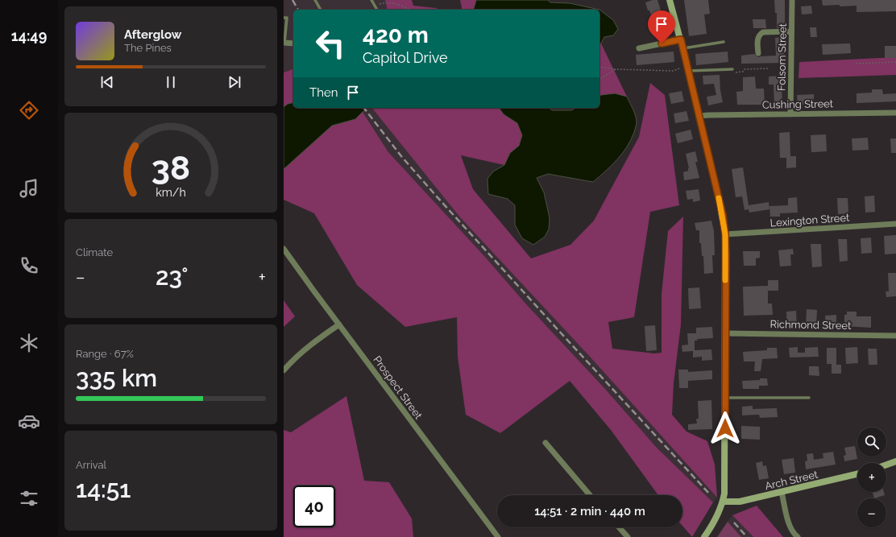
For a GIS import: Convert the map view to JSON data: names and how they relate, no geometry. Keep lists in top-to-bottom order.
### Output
{
  "streets": {
    "street": [
      "Folsom Street",
      "Cushing Street",
      "Lexington Street",
      "Richmond Street",
      "Prospect Street",
      "Arch Street"
    ]
  },
  "crossings": [
    ["Folsom Street", "Cushing Street"]
  ],
  "page": {
    "tabs": "14:49",
    "turn": ["420 m", "Capitol Drive"],
    "song": ["Afterglow", "The Pines"],
    "then": "Then",
    "tile": [
      "Climate",
      ["Range · 67%", "335 km"],
      ["Arrival", "14:51"]
    ],
    "heat": ["−", "23°", "+"],
    "map_buttons": ["+", "−"],
    "limit": "40",
    "trip": "14:51 · 2 min · 440 m",
    "gauge": ["38", "km/h"]
  }
}
